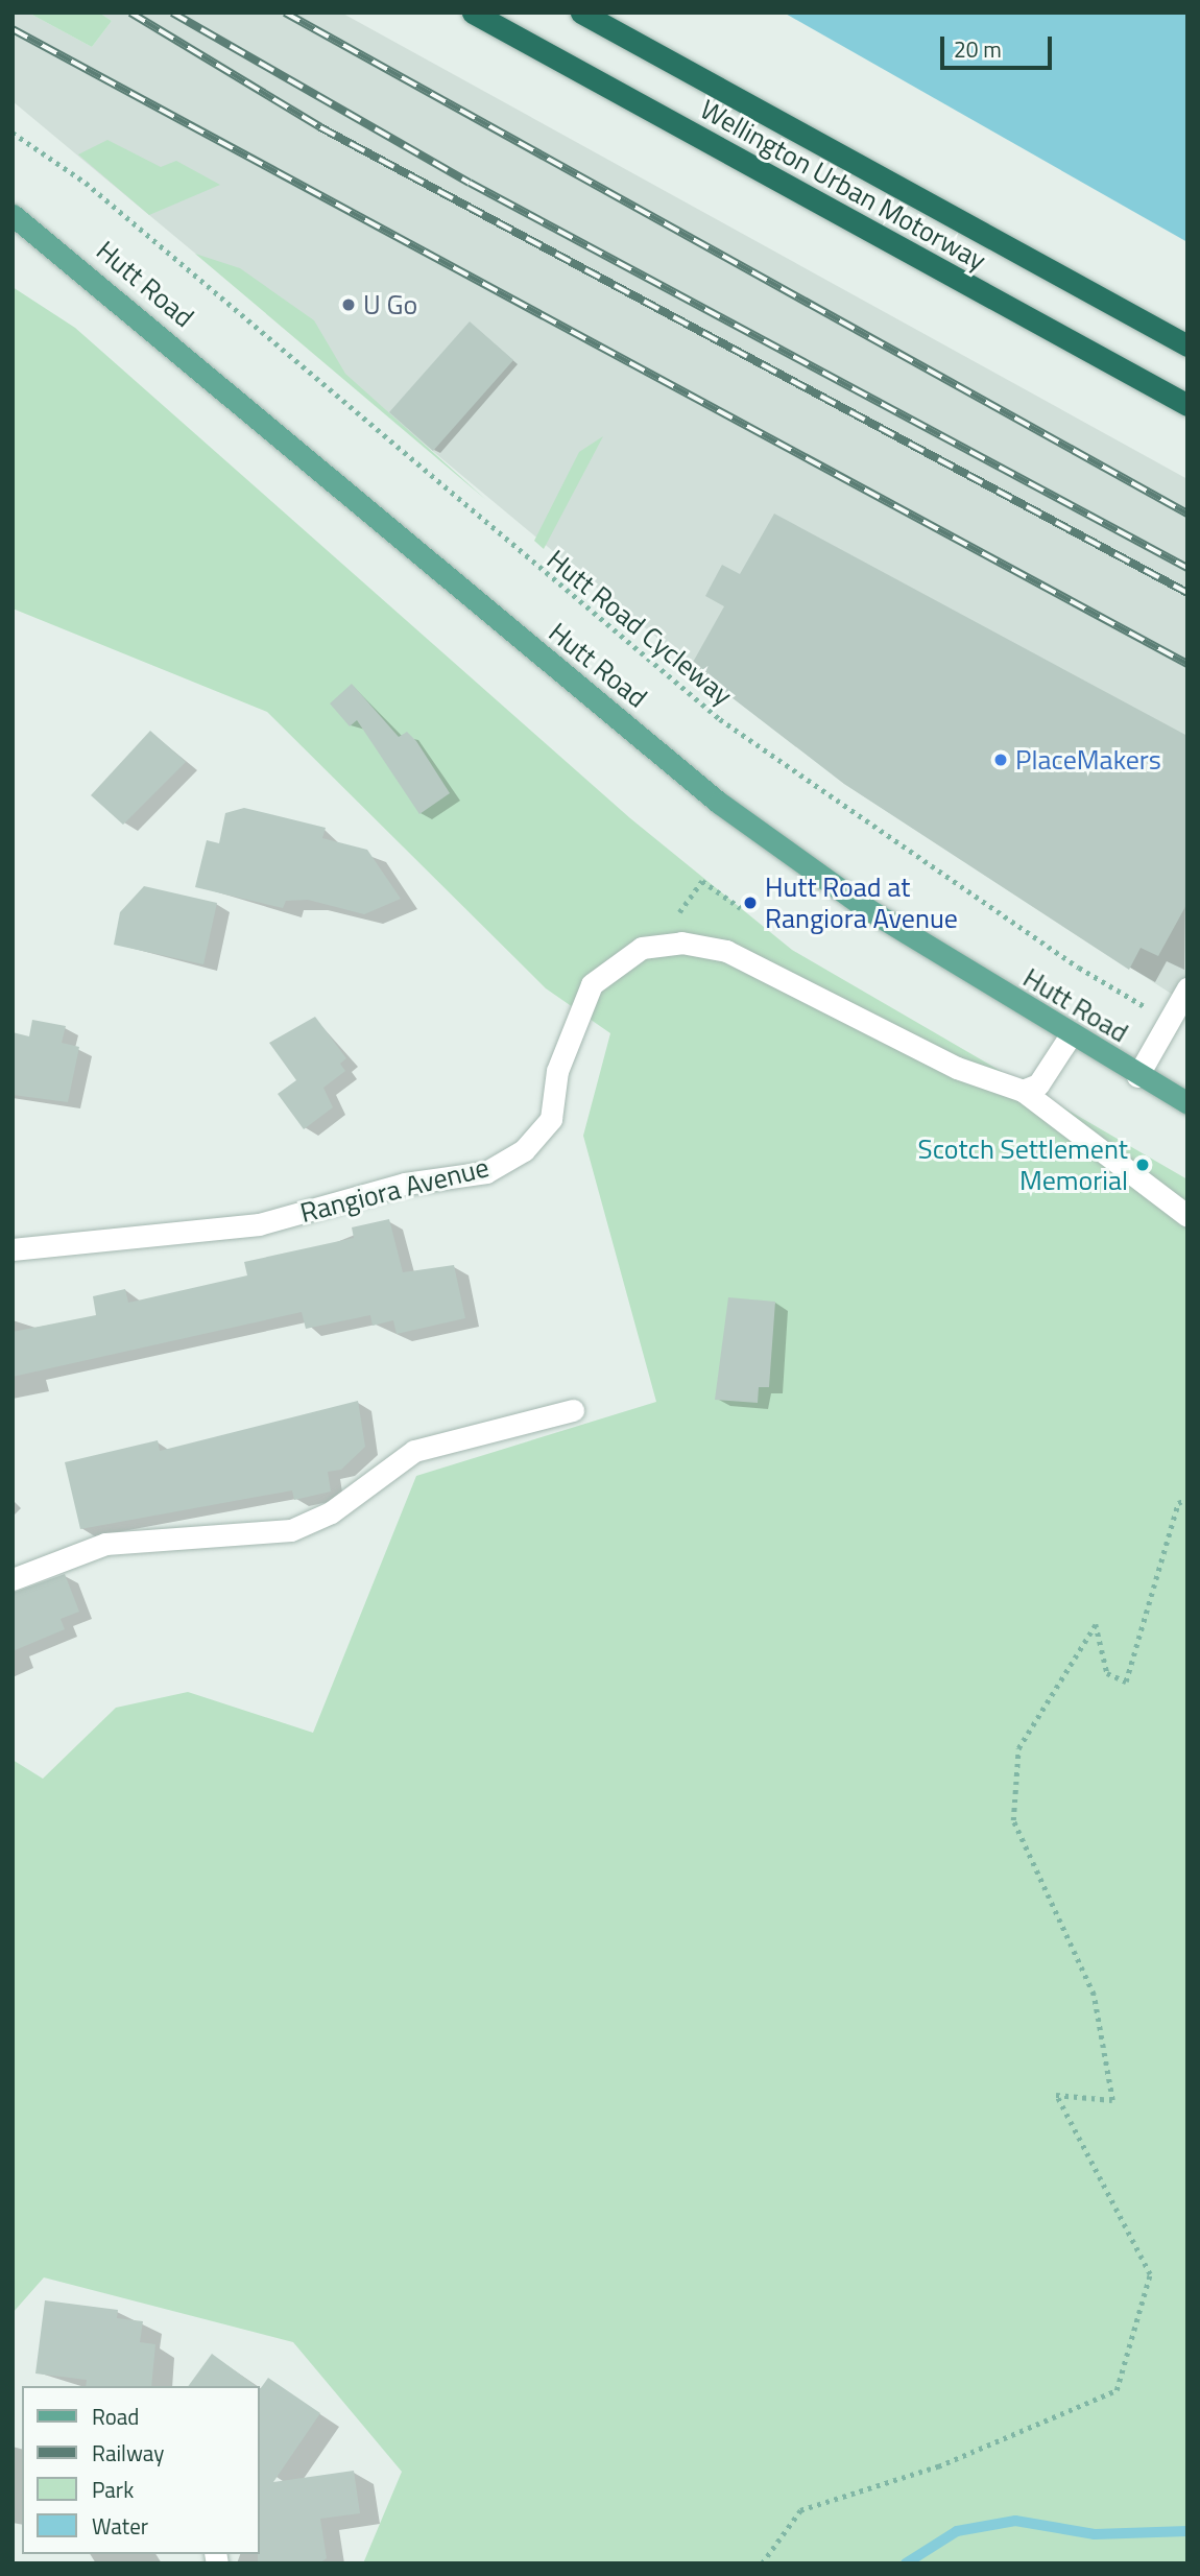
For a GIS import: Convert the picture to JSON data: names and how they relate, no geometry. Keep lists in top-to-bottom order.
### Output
{
  "streets": {
    "highway": ["Wellington Urban Motorway"],
    "main road": ["Hutt Road"],
    "street": ["Rangiora Avenue"],
    "path": ["Hutt Road Cycleway"]
  },
  "places": [
    "U Go",
    "PlaceMakers",
    "Hutt Road at Rangiora Avenue",
    "Scotch Settlement Memorial"
  ],
  "legend": [
    "Road",
    "Railway",
    "Park",
    "Water"
  ],
  "scale_bar": "20 m"
}
